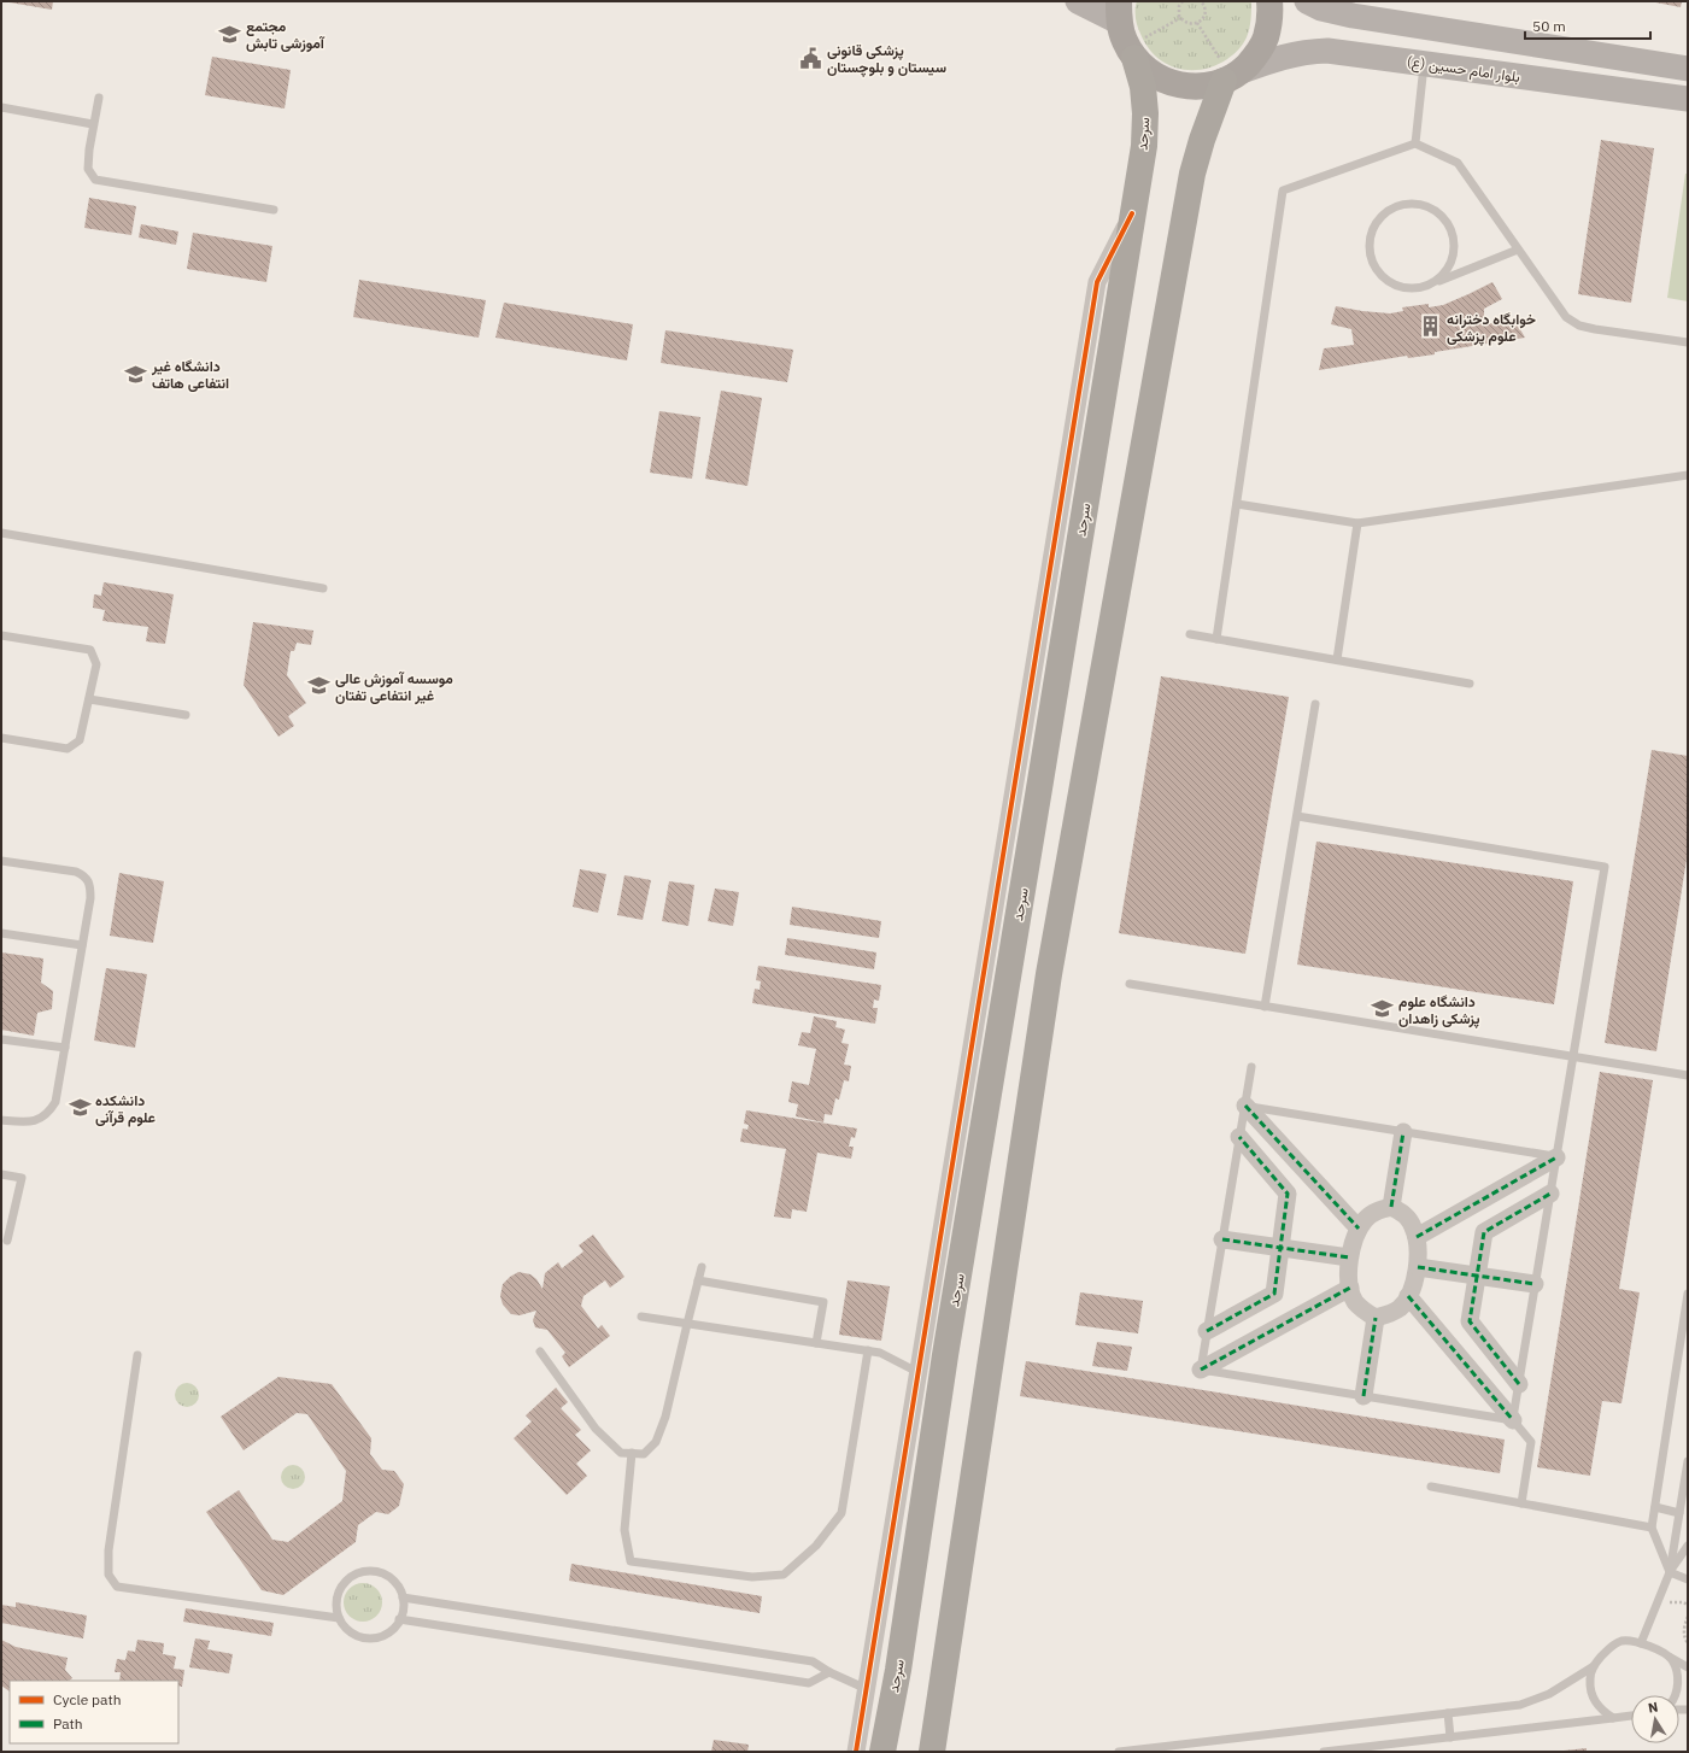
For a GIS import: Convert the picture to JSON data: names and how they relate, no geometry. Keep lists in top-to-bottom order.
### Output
{
  "streets": {
    "highway": ["سرحد"],
    "main road": ["بلوار امام حسین (ع)"]
  },
  "places": {
    "school or university": [
      "مجتمع آموزشی تابش",
      "دانشگاه غیر انتفاعی هاتف",
      "موسسه آموزش عالی غیر انتفاعی تفتان",
      "دانشگاه علوم پزشکی زاهدان",
      "دانشکده علوم قرآنی"
    ],
    "public building": ["پزشکی قانونی سیستان و بلوچستان"],
    "building": ["خوابگاه دخترانه علوم پزشکی"]
  },
  "legend": ["Cycle path", "Path"],
  "scale_bar": "50 m",
  "north": "top"
}
